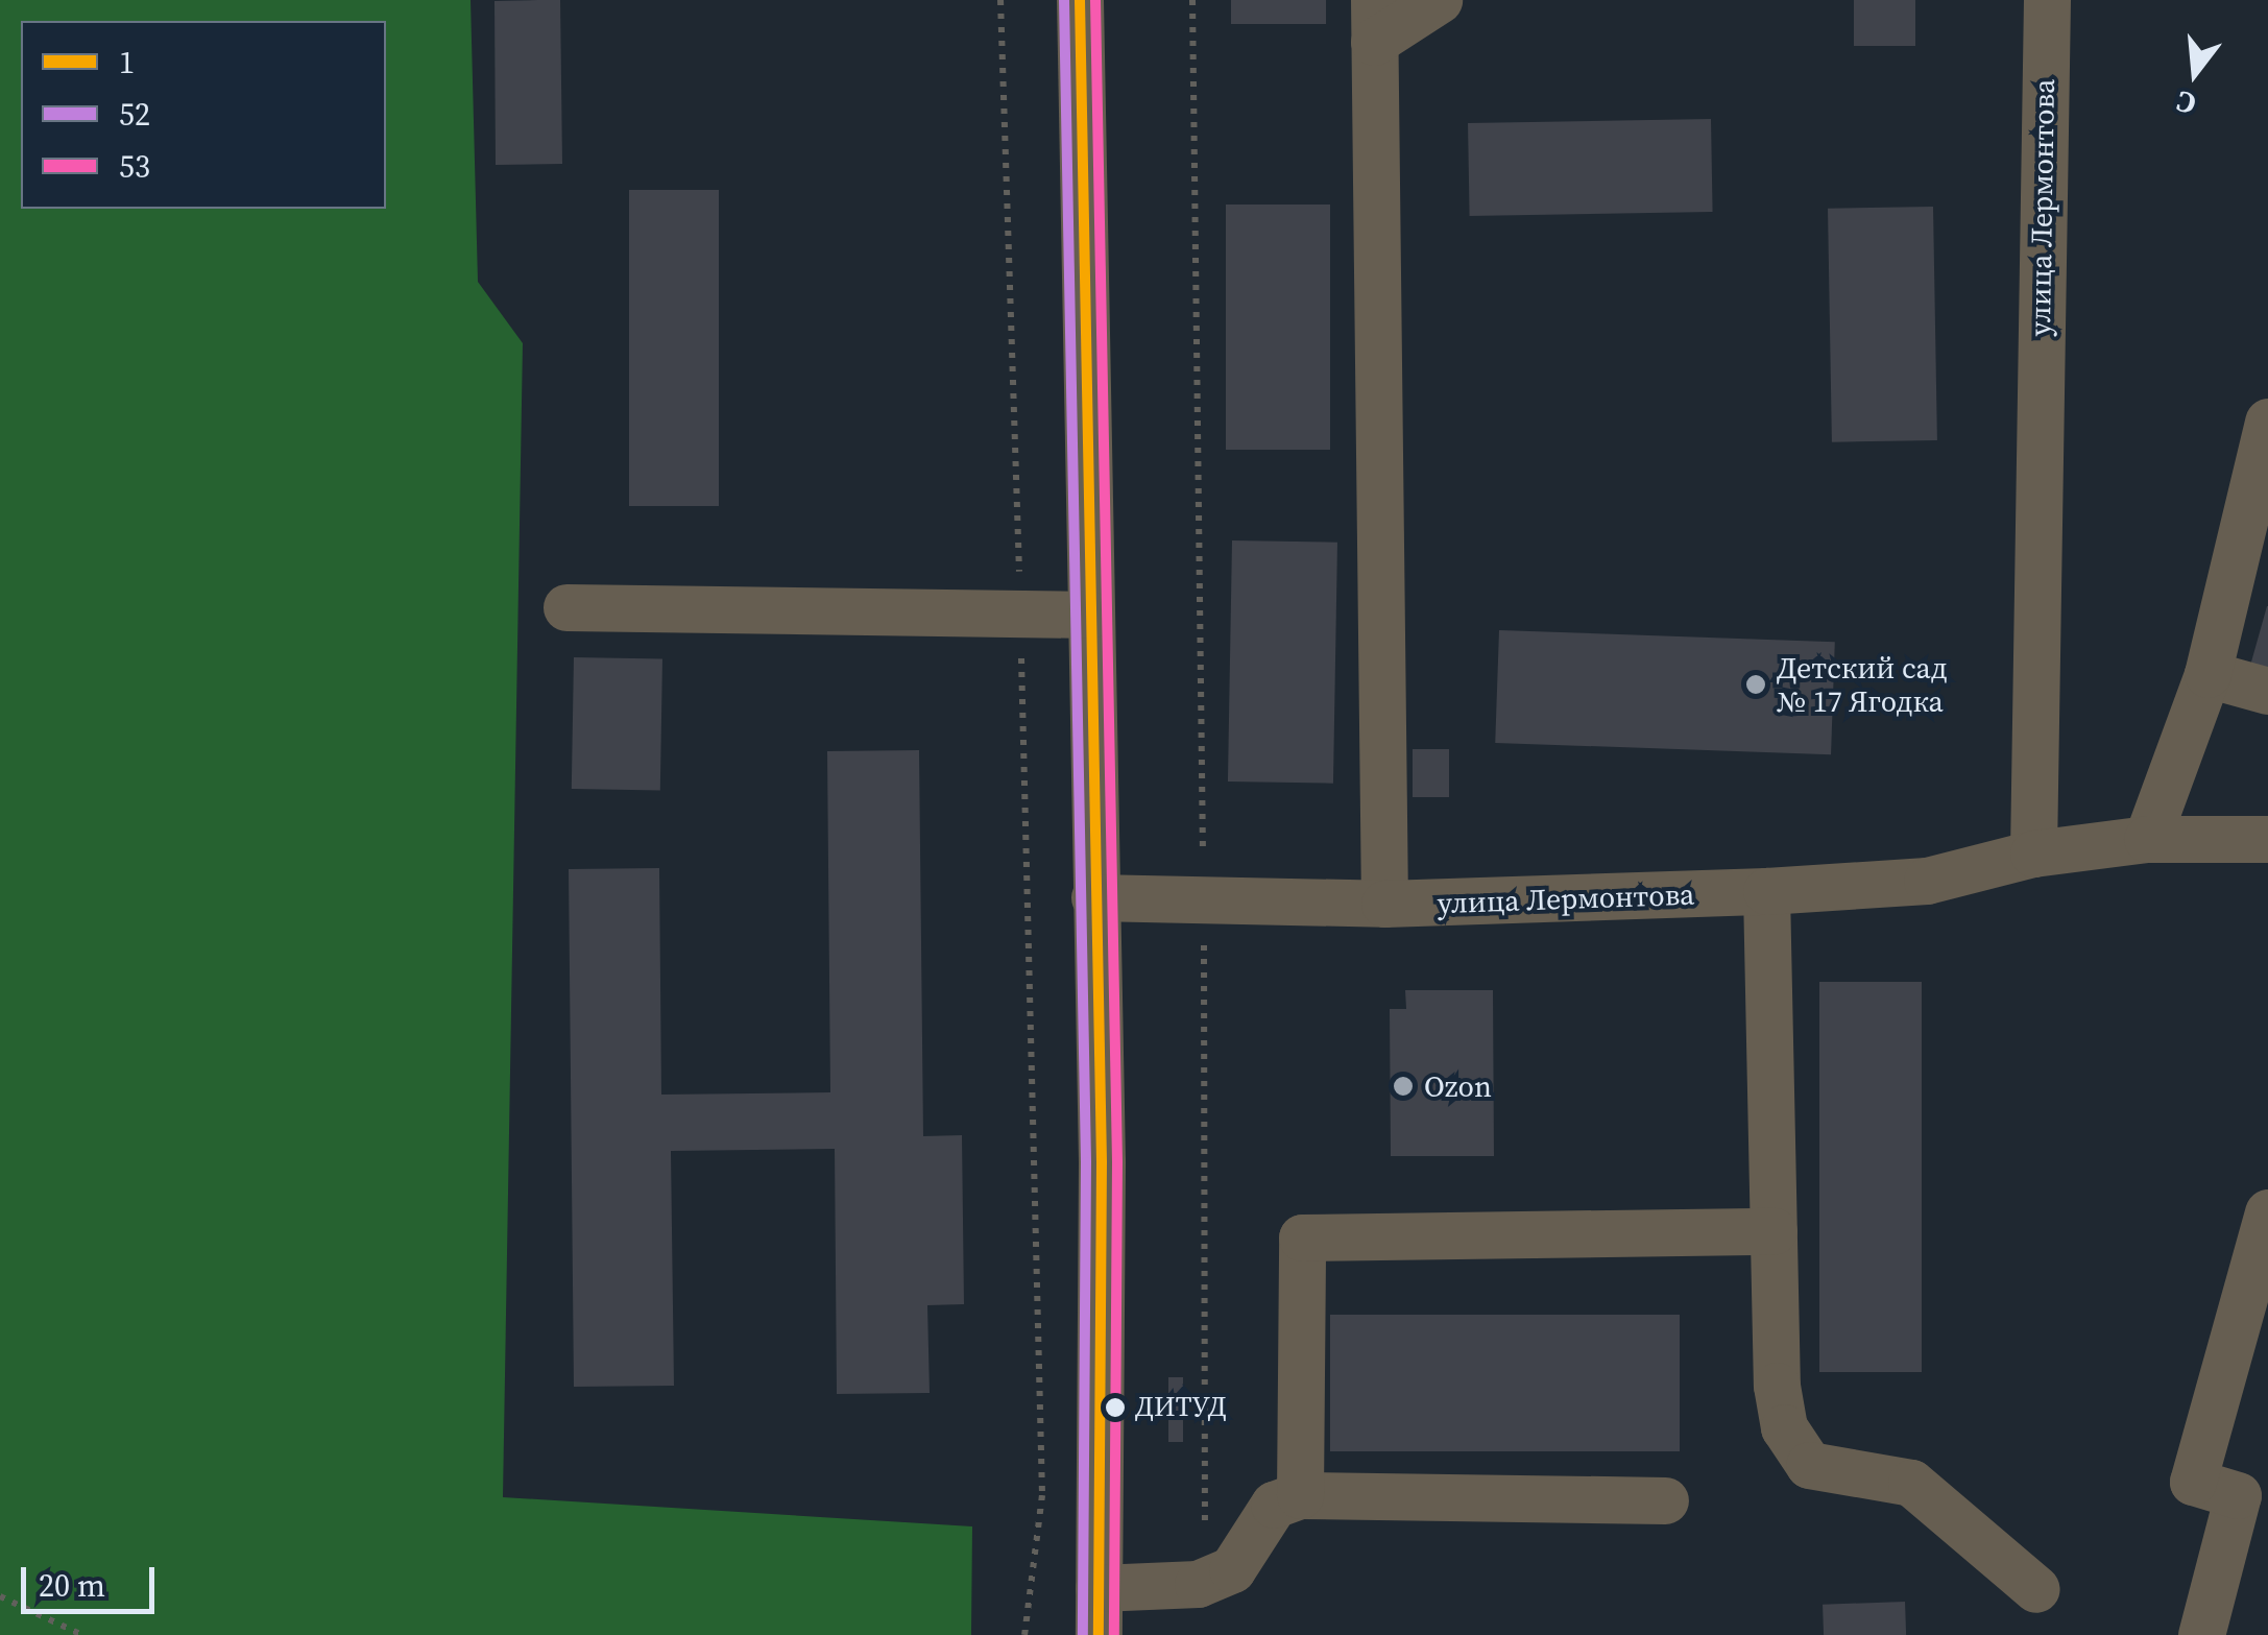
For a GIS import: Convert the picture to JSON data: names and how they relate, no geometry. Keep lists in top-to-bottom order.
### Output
{
  "streets": {
    "street": ["улица Лермонтова"]
  },
  "places": ["Детский сад № 17 Ягодка", "Ozon", "ДИТУД"],
  "lines": ["transit line 1", "transit line 52", "transit line 53"],
  "legend": ["1", "52", "53"],
  "scale_bar": "20 m",
  "north": "bottom"
}
